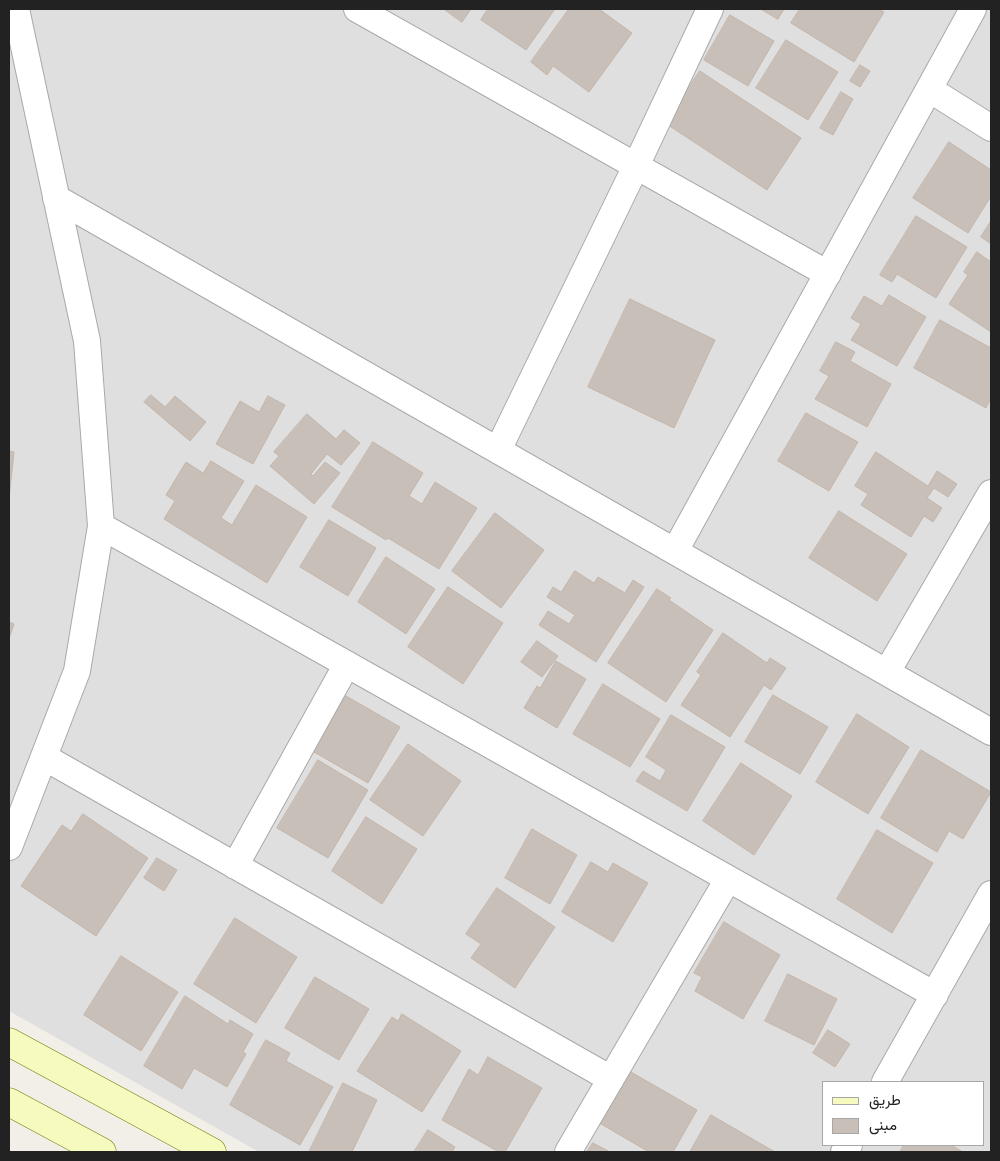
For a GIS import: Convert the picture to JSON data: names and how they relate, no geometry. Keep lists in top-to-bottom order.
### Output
{
  "legend": ["طريق", "مبنى"]
}
